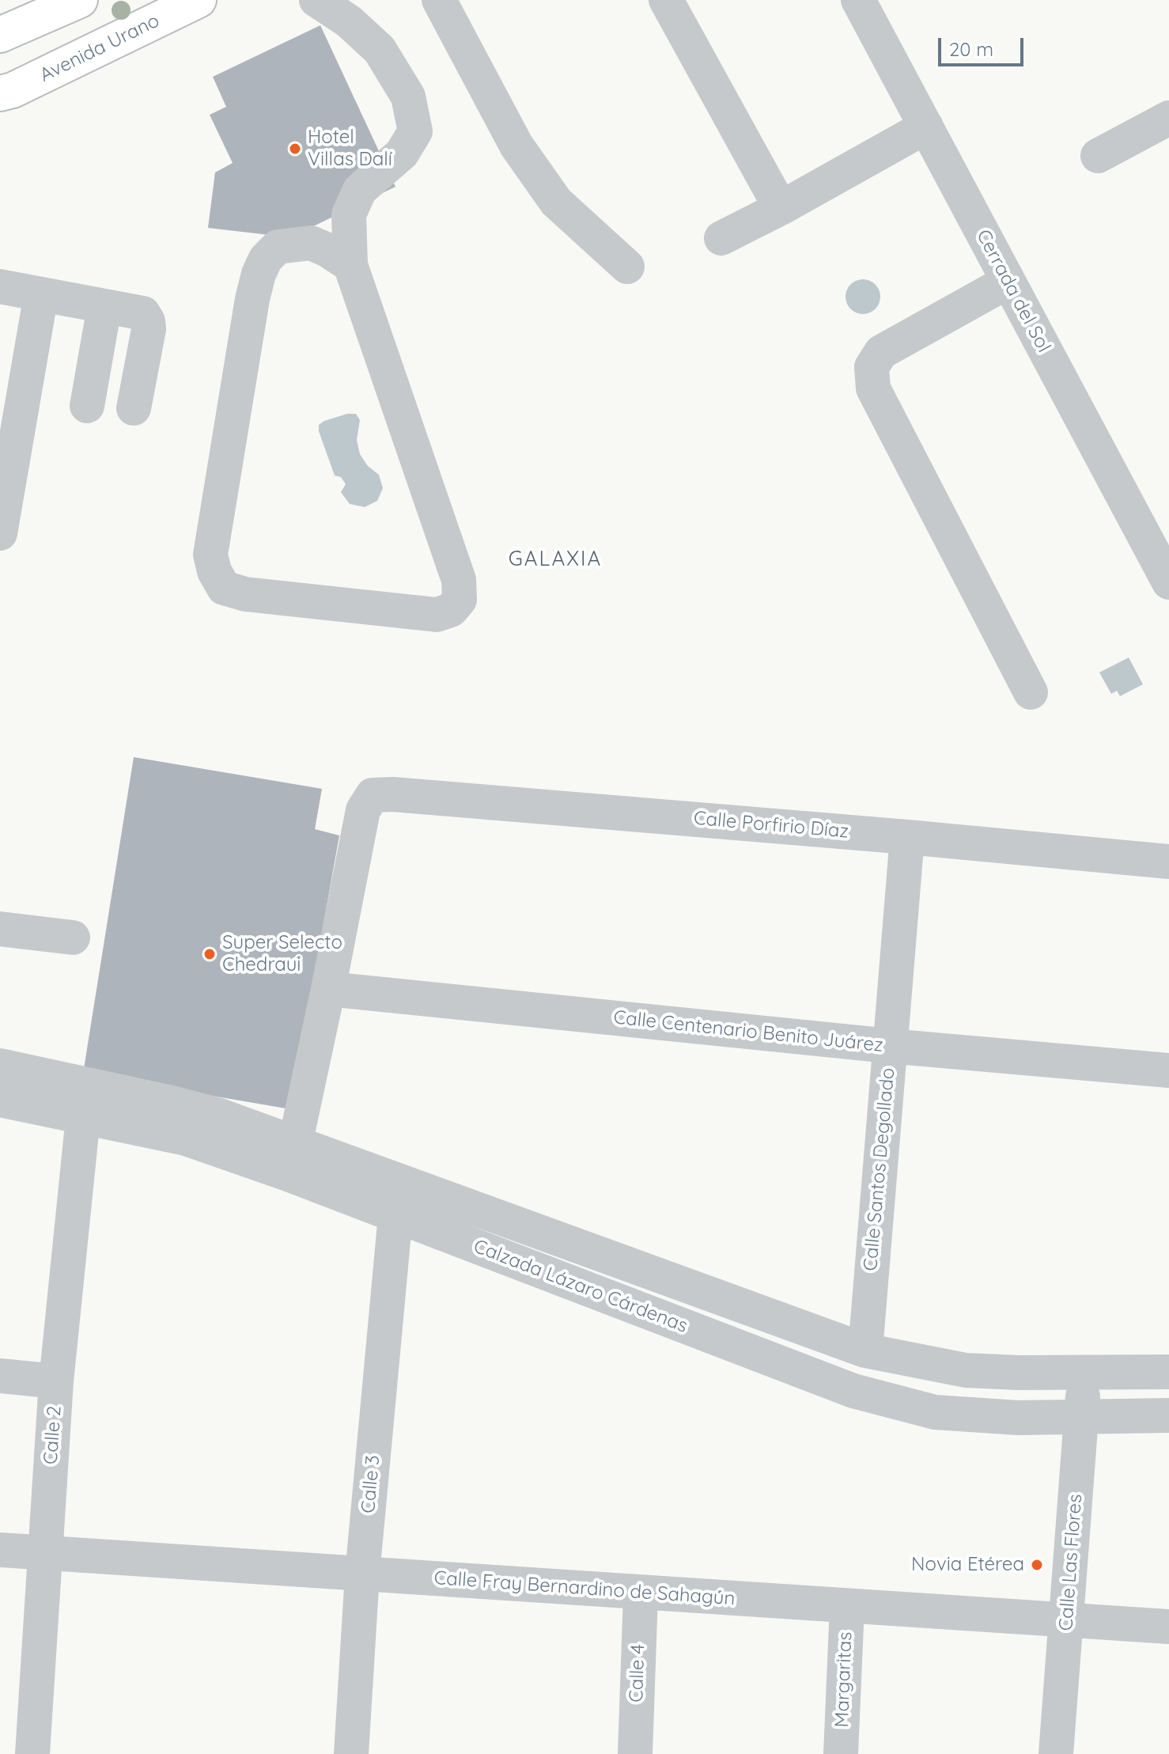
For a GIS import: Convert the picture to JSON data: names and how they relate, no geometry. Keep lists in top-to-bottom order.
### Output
{
  "streets": {
    "main road": ["Avenida Urano"],
    "street": [
      "Cerrada del Sol",
      "Calle Porfirio Díaz",
      "Calle Centenario Benito Juárez",
      "Calle Santos Degollado",
      "Calzada Lázaro Cárdenas",
      "Calle 2",
      "Calle 3",
      "Calle Las Flores",
      "Calle Fray Bernardino de Sahagún",
      "Calle 4",
      "Margaritas"
    ]
  },
  "crossings": [
    ["Calle Porfirio Díaz", "Calle Centenario Benito Juárez"],
    ["Calle Porfirio Díaz", "Calle Santos Degollado"],
    ["Calle Centenario Benito Juárez", "Calle Santos Degollado"],
    ["Calle Santos Degollado", "Calzada Lázaro Cárdenas"],
    ["Calzada Lázaro Cárdenas", "Calle 2"],
    ["Calzada Lázaro Cárdenas", "Calle 3"],
    ["Calzada Lázaro Cárdenas", "Calle Las Flores"],
    ["Calle 2", "Calle Fray Bernardino de Sahagún"],
    ["Calle 3", "Calle Fray Bernardino de Sahagún"],
    ["Calle Las Flores", "Calle Fray Bernardino de Sahagún"],
    ["Calle Fray Bernardino de Sahagún", "Calle 4"],
    ["Calle Fray Bernardino de Sahagún", "Margaritas"]
  ],
  "districts": ["GALAXIA"],
  "places": ["Hotel Villas Dalí", "Super Selecto Chedraui", "Novia Etérea"],
  "scale_bar": "20 m"
}
